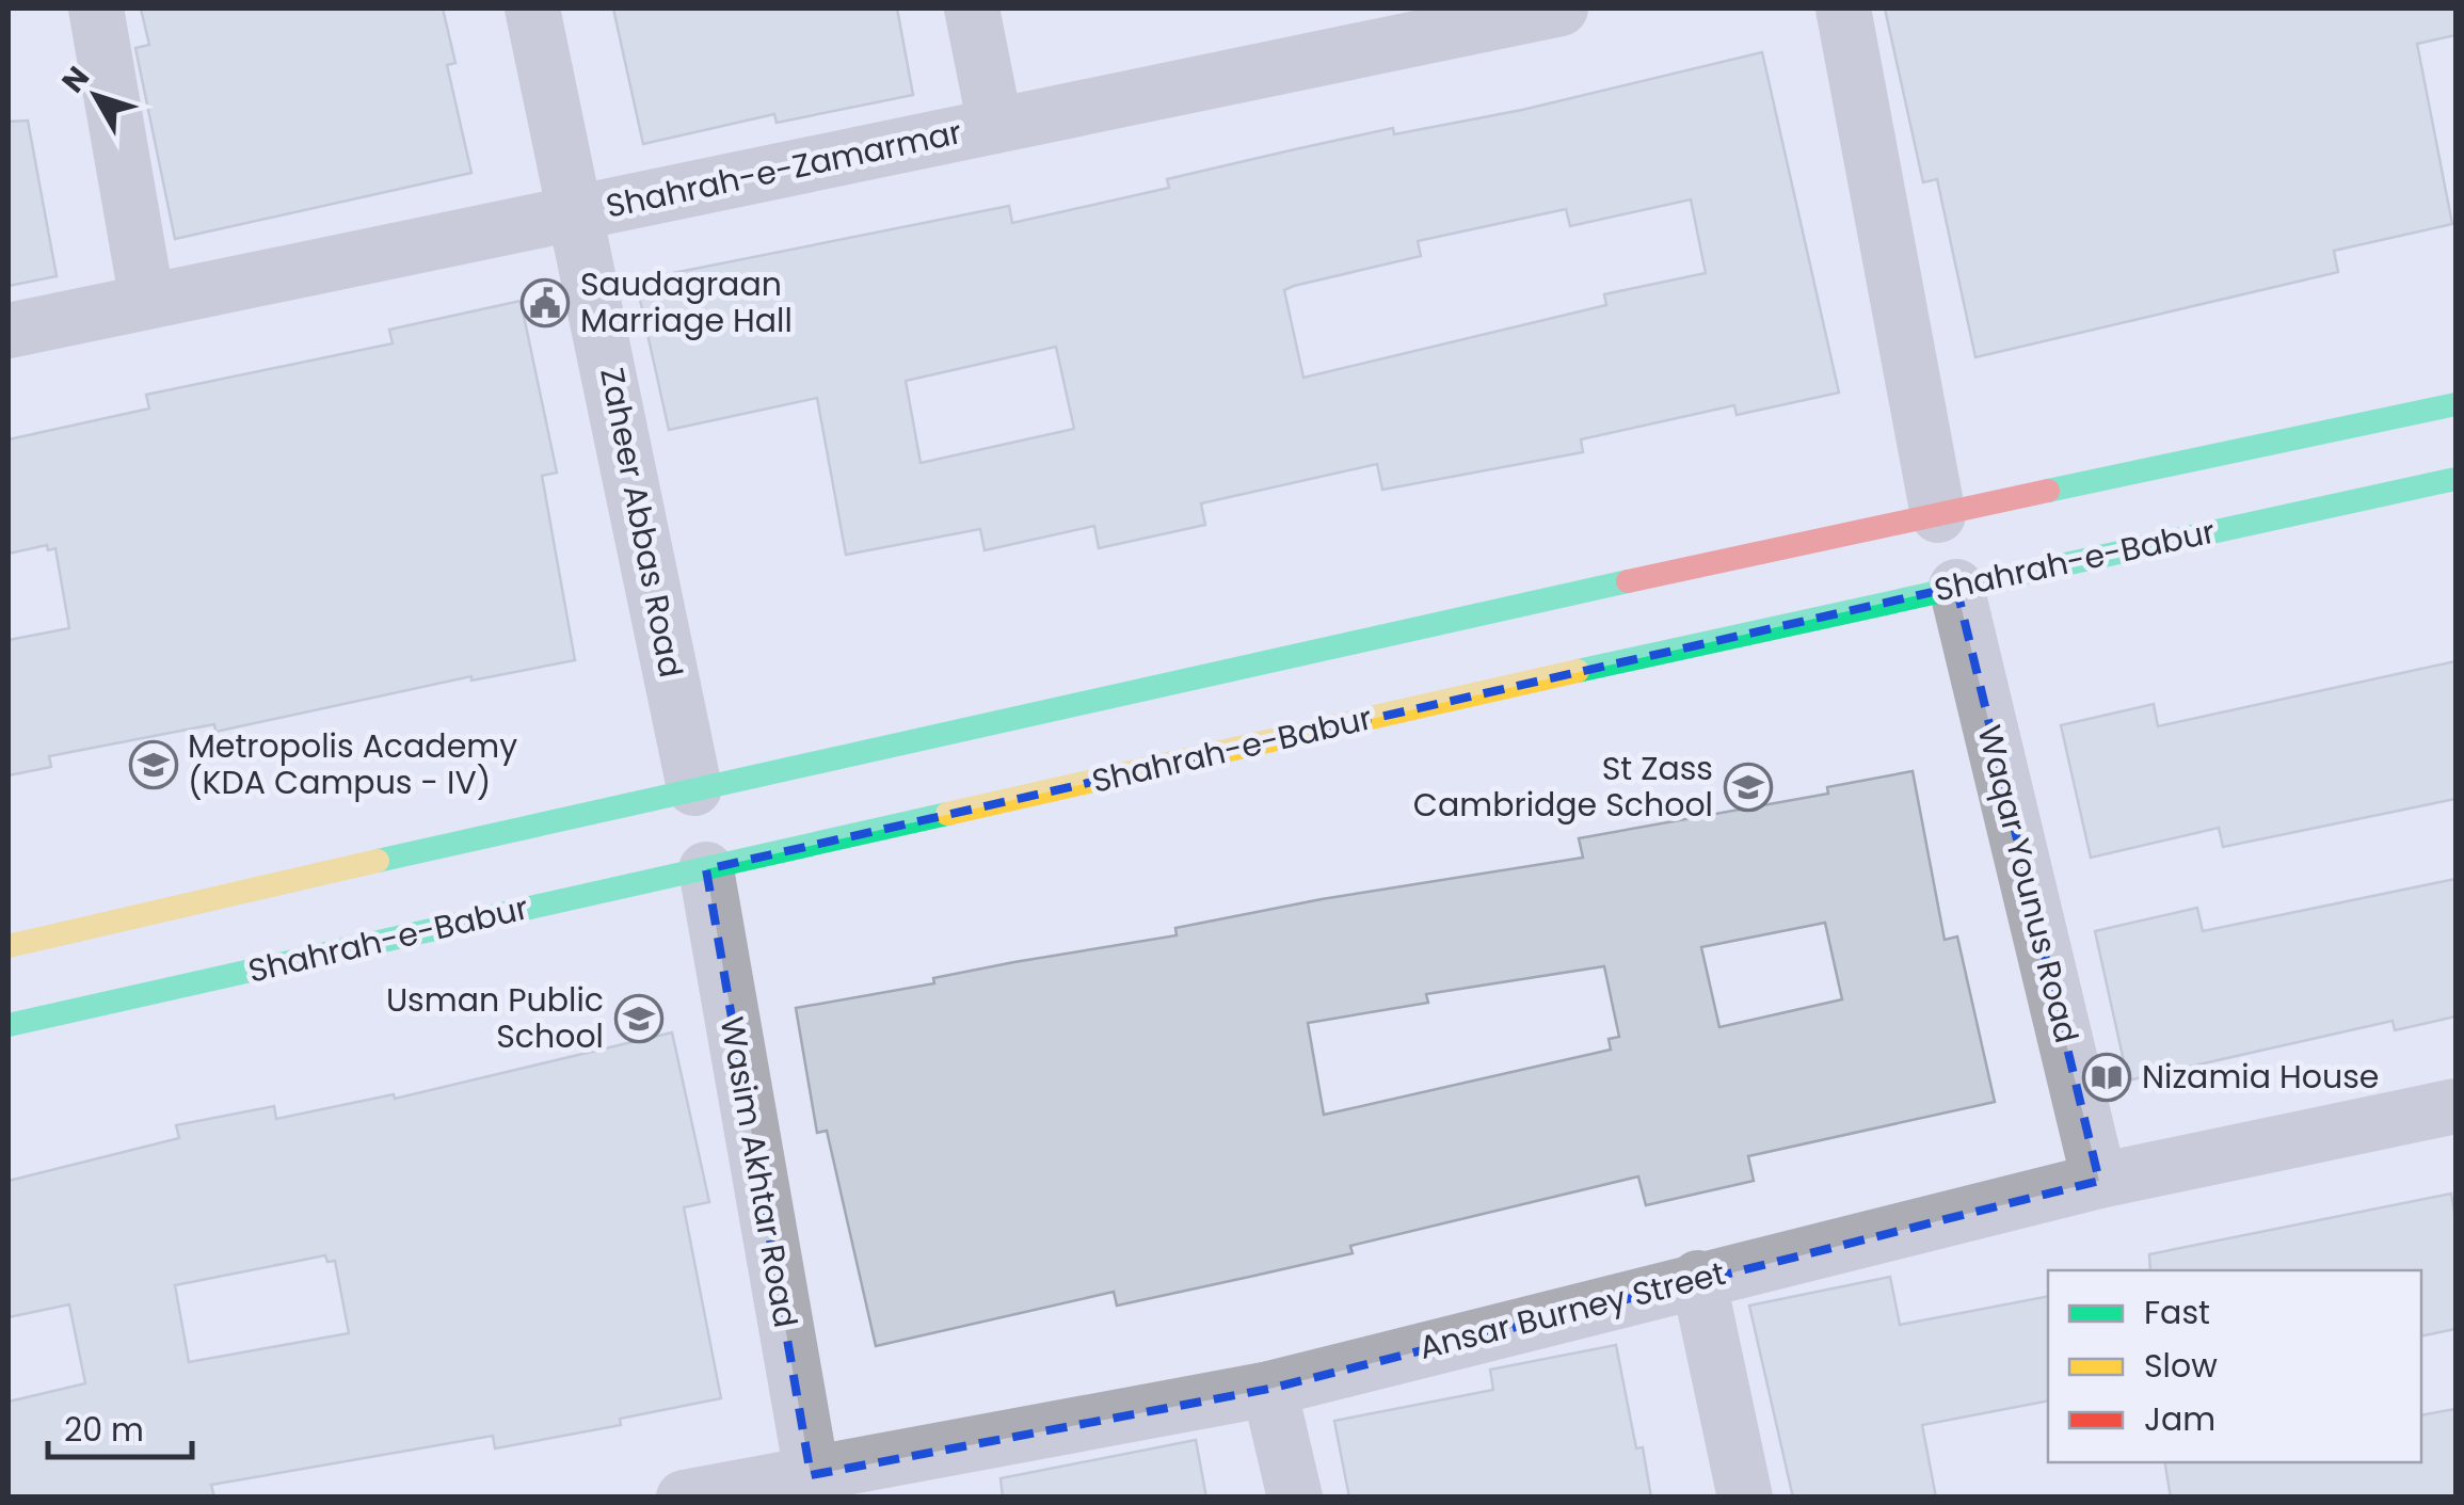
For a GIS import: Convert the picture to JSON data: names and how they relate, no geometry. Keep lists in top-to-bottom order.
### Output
{
  "streets": {
    "main road": ["Shahrah-e-Babur"],
    "street": [
      "Shahrah-e-Zamarmar",
      "Zaheer Abbas Road",
      "Waqar Younus Road",
      "Wasim Akhtar Road",
      "Ansar Burney Street"
    ]
  },
  "crossings": [
    ["Shahrah-e-Zamarmar", "Zaheer Abbas Road"],
    ["Shahrah-e-Babur", "Waqar Younus Road"],
    ["Shahrah-e-Babur", "Wasim Akhtar Road"],
    ["Waqar Younus Road", "Ansar Burney Street"],
    ["Wasim Akhtar Road", "Ansar Burney Street"]
  ],
  "places": {
    "public building": ["Saudagraan Marriage Hall"],
    "school or university": ["Metropolis Academy (KDA Campus - IV)", "St Zass Cambridge School", "Usman Public School"],
    "library": ["Nizamia House"]
  },
  "legend": ["Fast", "Slow", "Jam"],
  "scale_bar": "20 m",
  "north": "top left"
}
